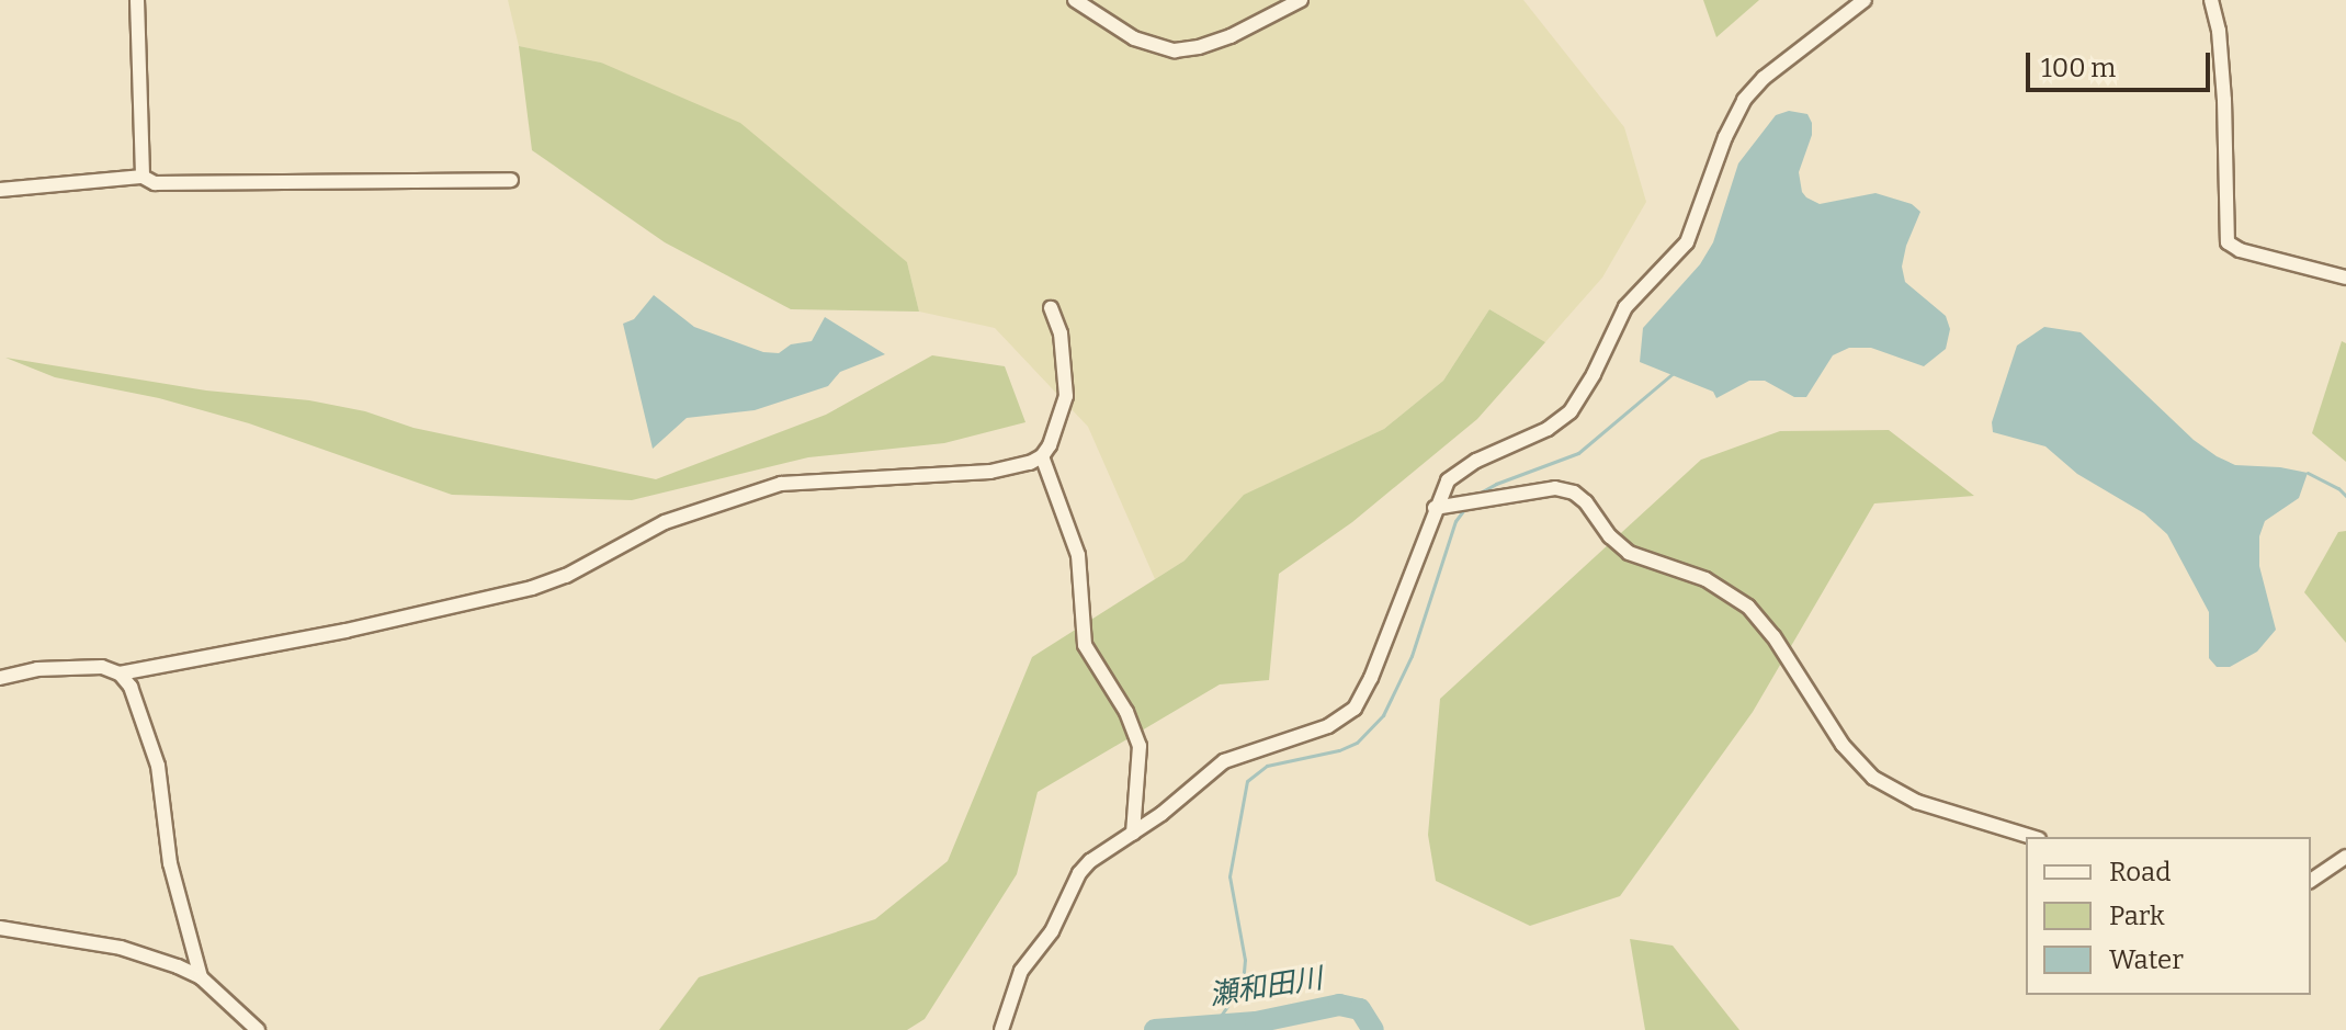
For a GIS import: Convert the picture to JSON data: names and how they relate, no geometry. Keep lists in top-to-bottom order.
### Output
{
  "water": ["瀬和田川"],
  "legend": ["Road", "Park", "Water"],
  "scale_bar": "100 m"
}
